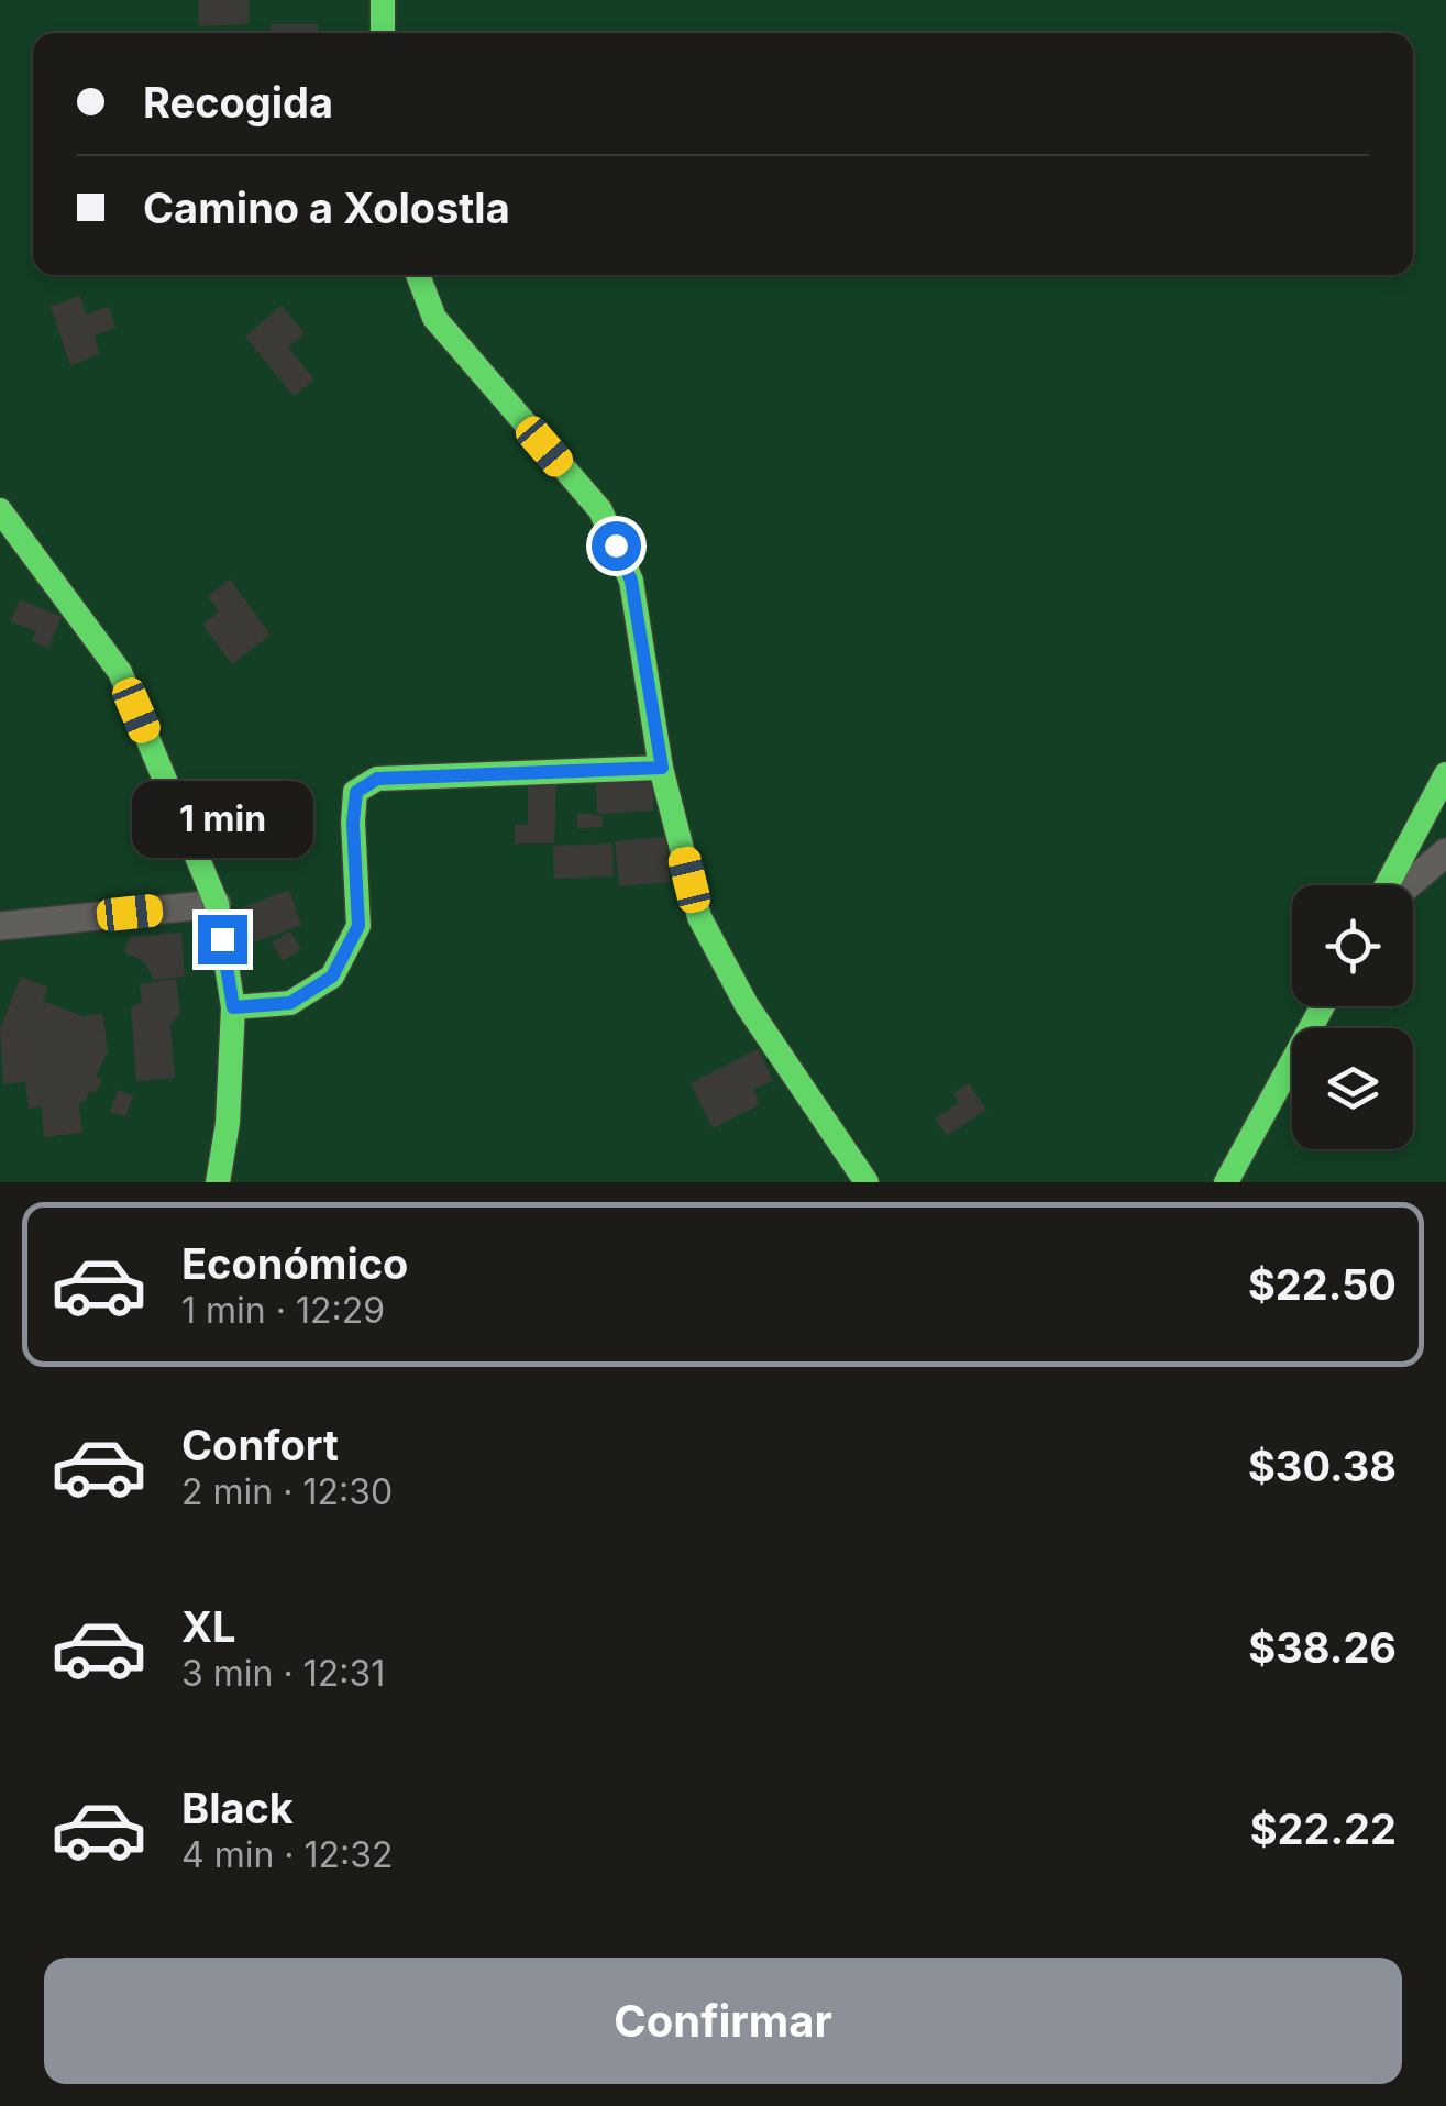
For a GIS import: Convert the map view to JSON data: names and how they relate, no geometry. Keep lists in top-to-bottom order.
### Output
{
  "page": {
    "banner": ["Recogida", "Camino a Xolostla"],
    "bubble": "1 min",
    "list": [
      {
        "name": "Económico",
        "note": "1 min · 12:29",
        "value": "$22.50"
      },
      {
        "name": "Confort",
        "note": "2 min · 12:30",
        "value": "$30.38"
      },
      {
        "name": "XL",
        "note": "3 min · 12:31",
        "value": "$38.26"
      },
      {
        "name": "Black",
        "note": "4 min · 12:32",
        "value": "$22.22"
      }
    ],
    "buttons": "Confirmar"
  }
}
